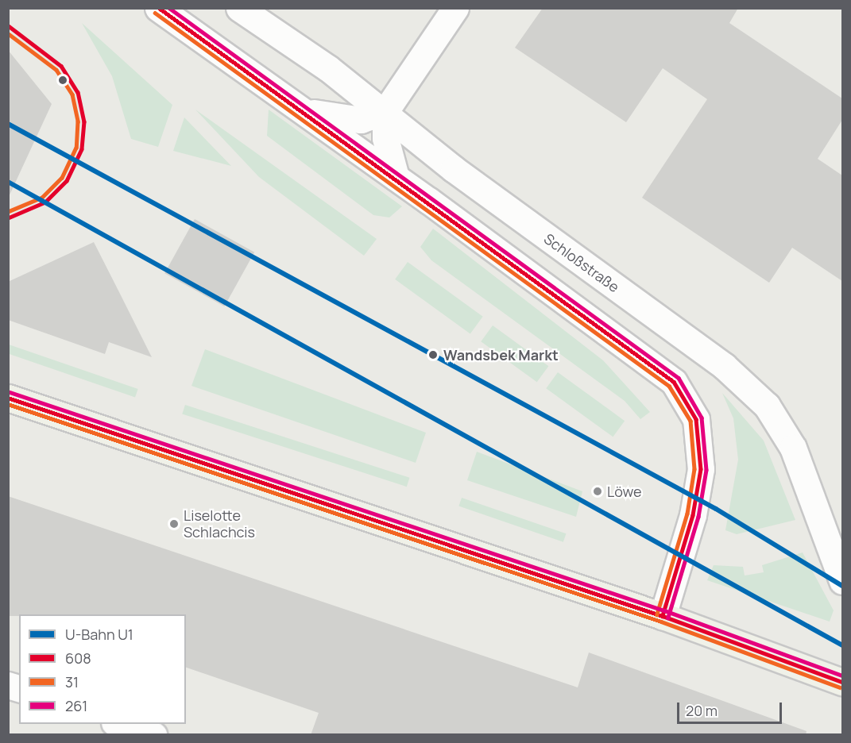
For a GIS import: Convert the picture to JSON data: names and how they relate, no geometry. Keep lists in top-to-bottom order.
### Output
{
  "streets": {
    "main road": ["Schloßstraße"]
  },
  "places": ["Wandsbek Markt", "Löwe", "Liselotte Schlachcis"],
  "lines": [
    "transit line 608",
    "transit line 261",
    "transit line 31",
    "metro line U1"
  ],
  "legend": [
    "U-Bahn U1",
    "608",
    "31",
    "261"
  ],
  "scale_bar": "20 m"
}
